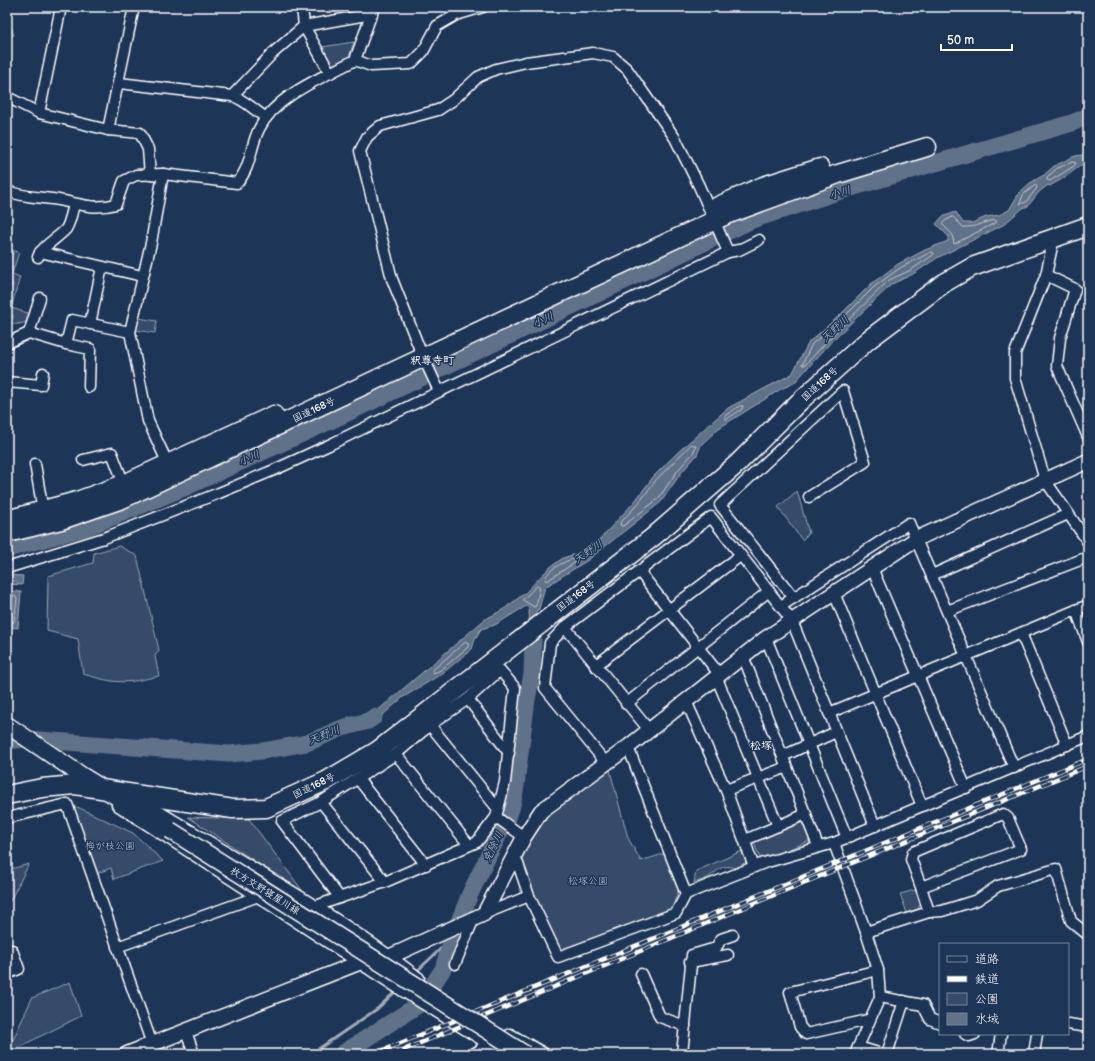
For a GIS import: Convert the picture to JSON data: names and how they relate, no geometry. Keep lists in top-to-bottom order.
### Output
{
  "streets": {
    "highway": ["国道168号"],
    "main road": ["枚方交野寝屋川線"]
  },
  "crossings": [
    ["国道168号", "枚方交野寝屋川線"]
  ],
  "districts": ["釈尊寺町", "松塚"],
  "water": ["小川", "天野川", "免除川"],
  "parks": ["梅が枝公園", "松塚公園"],
  "legend": [
    "道路",
    "鉄道",
    "公園",
    "水域"
  ],
  "scale_bar": "50 m"
}
